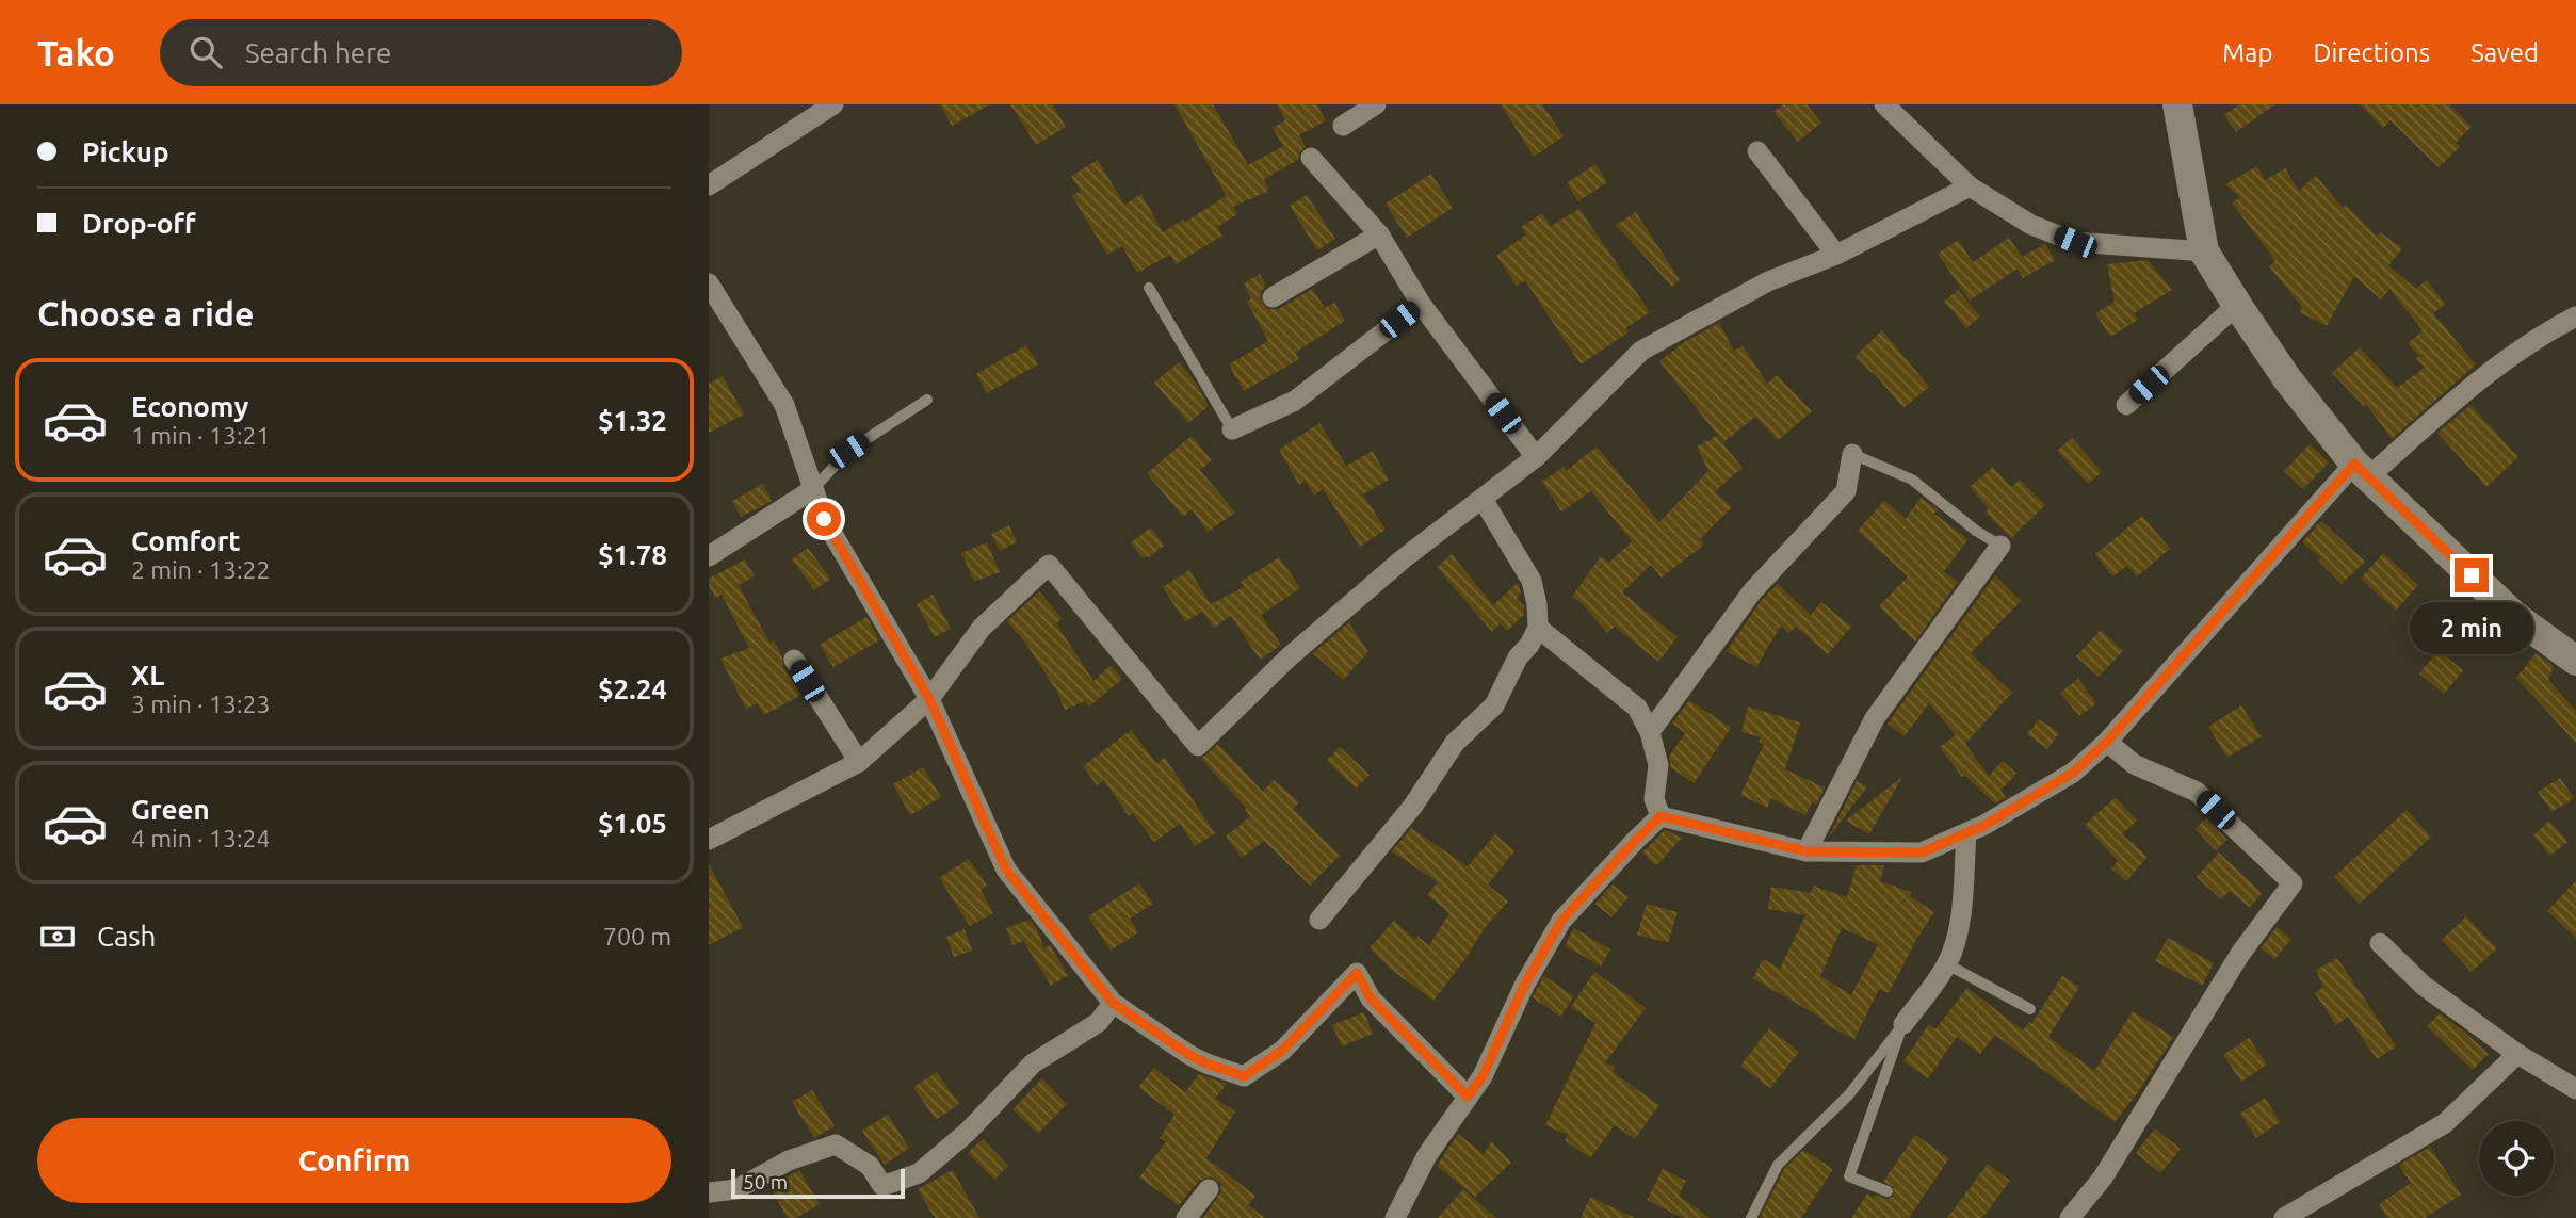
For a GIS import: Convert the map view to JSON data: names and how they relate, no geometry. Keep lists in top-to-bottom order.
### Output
{
  "scale_bar": "50 m",
  "page": {
    "header": "Tako",
    "search": "Search here",
    "nav": ["Map", "Directions", "Saved"],
    "banner": ["Pickup", "Drop-off"],
    "heading": "Choose a ride",
    "list": [
      {
        "name": "Economy",
        "note": "1 min · 13:21",
        "value": "$1.32"
      },
      {
        "name": "Comfort",
        "note": "2 min · 13:22",
        "value": "$1.78"
      },
      {
        "name": "XL",
        "note": "3 min · 13:23",
        "value": "$2.24"
      },
      {
        "name": "Green",
        "note": "4 min · 13:24",
        "value": "$1.05"
      }
    ],
    "bubble": "2 min",
    "pay": ["Cash", "700 m"],
    "buttons": "Confirm",
    "scale": "50 m"
  }
}
